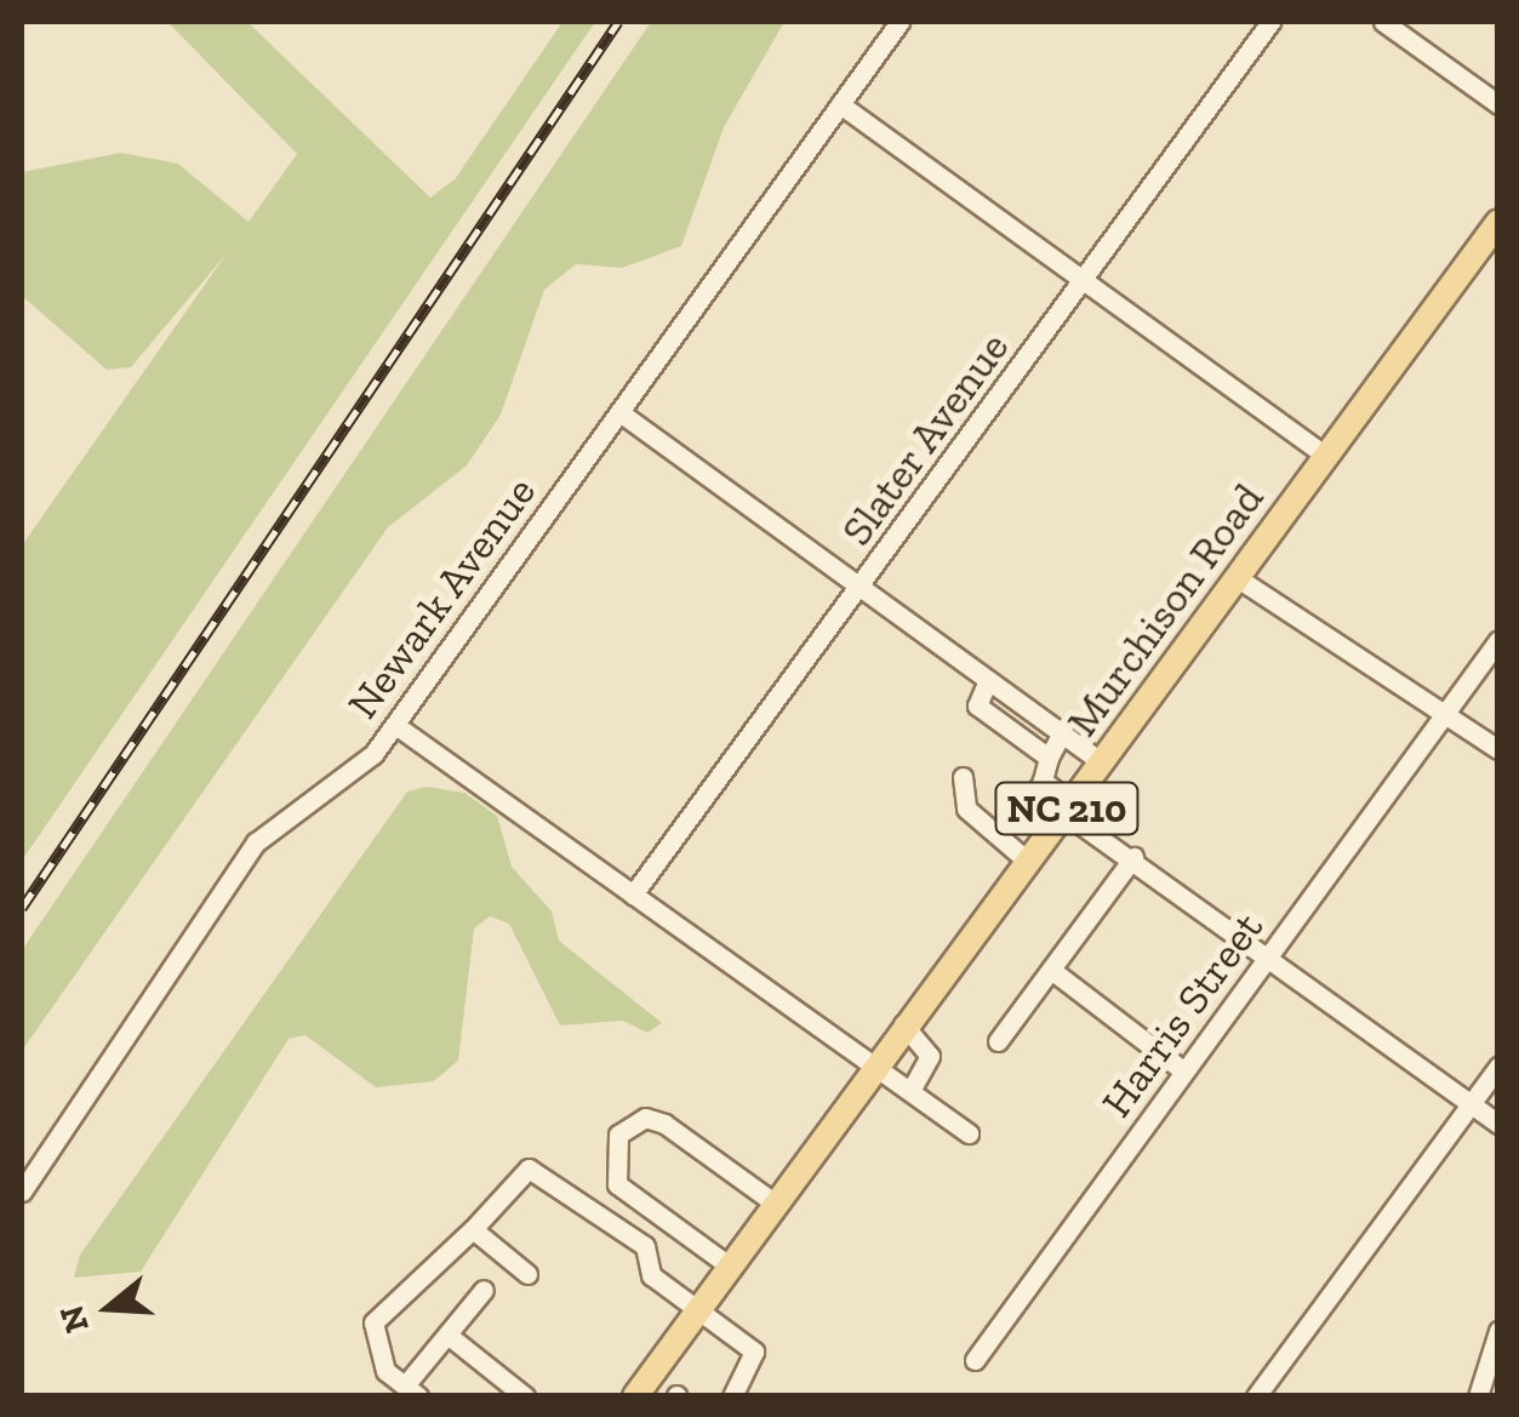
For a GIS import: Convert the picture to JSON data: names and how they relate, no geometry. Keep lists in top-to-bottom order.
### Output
{
  "streets": {
    "main road": ["Murchison Road", "NC 210"],
    "street": ["Slater Avenue", "Newark Avenue", "Harris Street"]
  },
  "north": "left"
}
